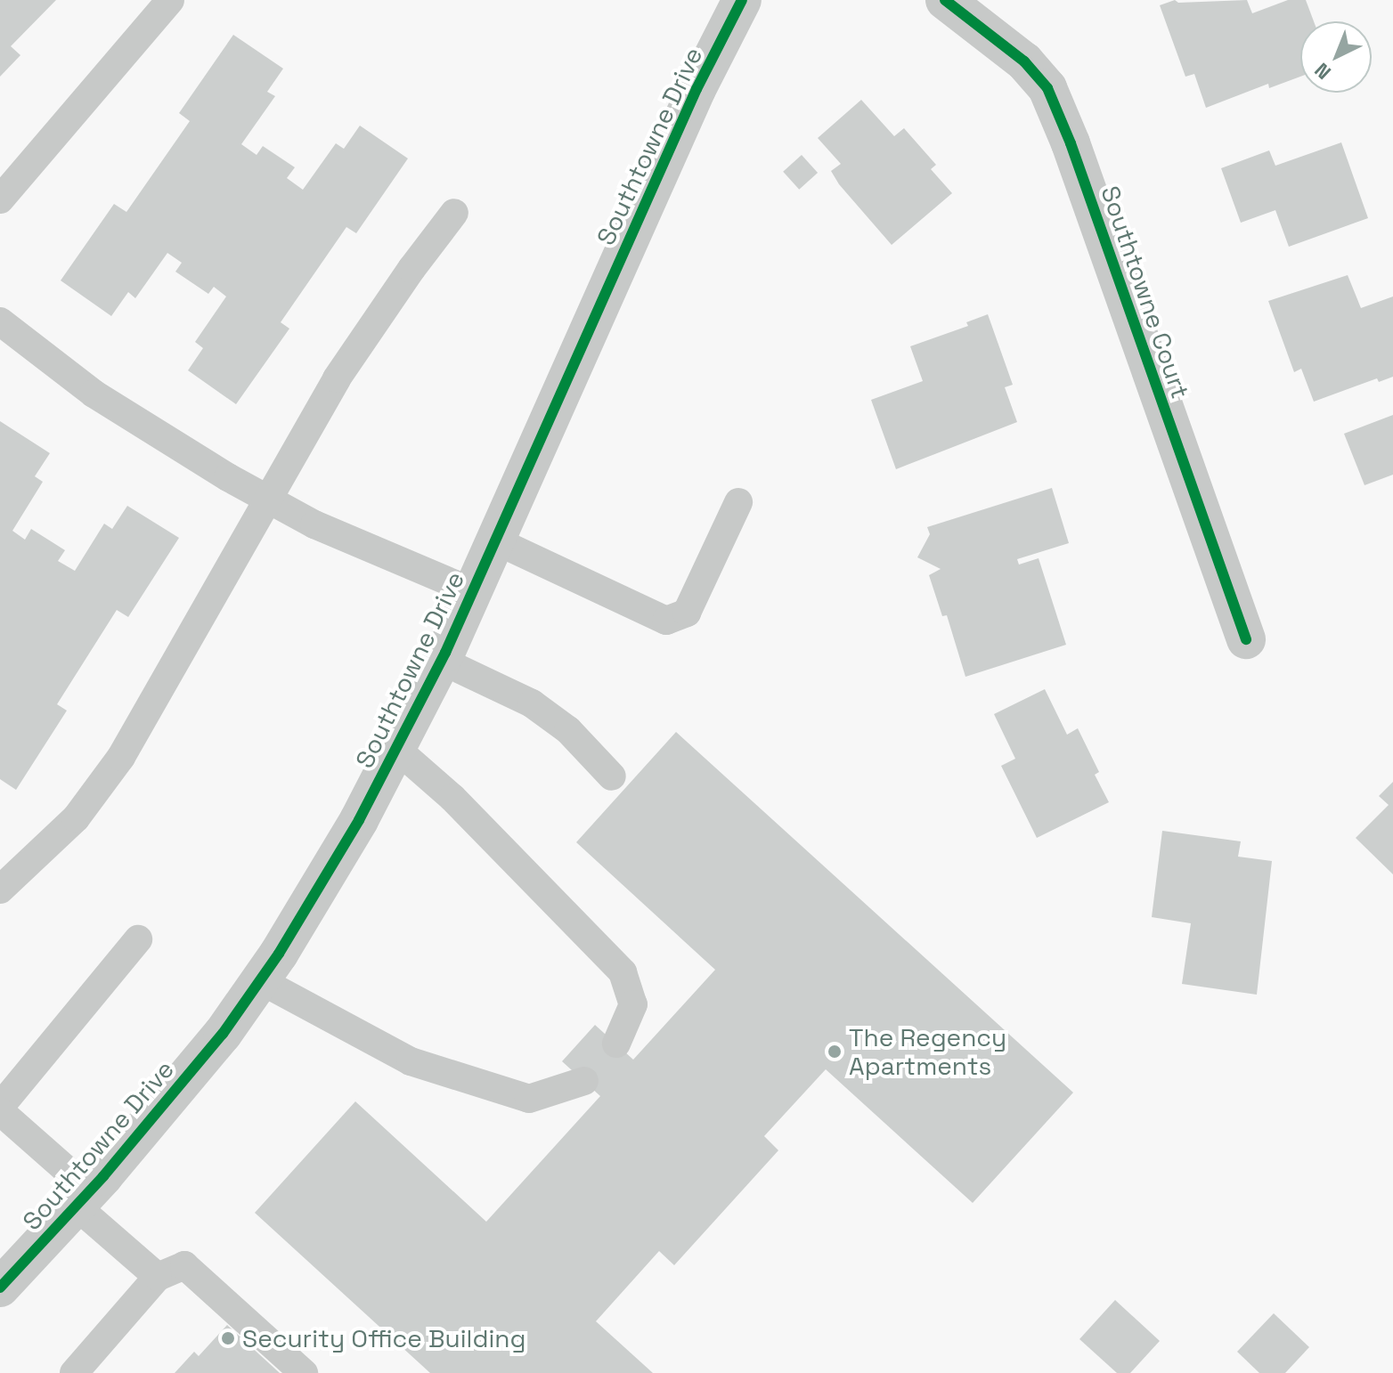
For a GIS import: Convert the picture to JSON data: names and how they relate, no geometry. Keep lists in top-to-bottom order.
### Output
{
  "streets": {
    "street": ["Southtowne Drive", "Southtowne Court"]
  },
  "places": ["The Regency Apartments", "Security Office Building"],
  "north": "bottom left"
}
